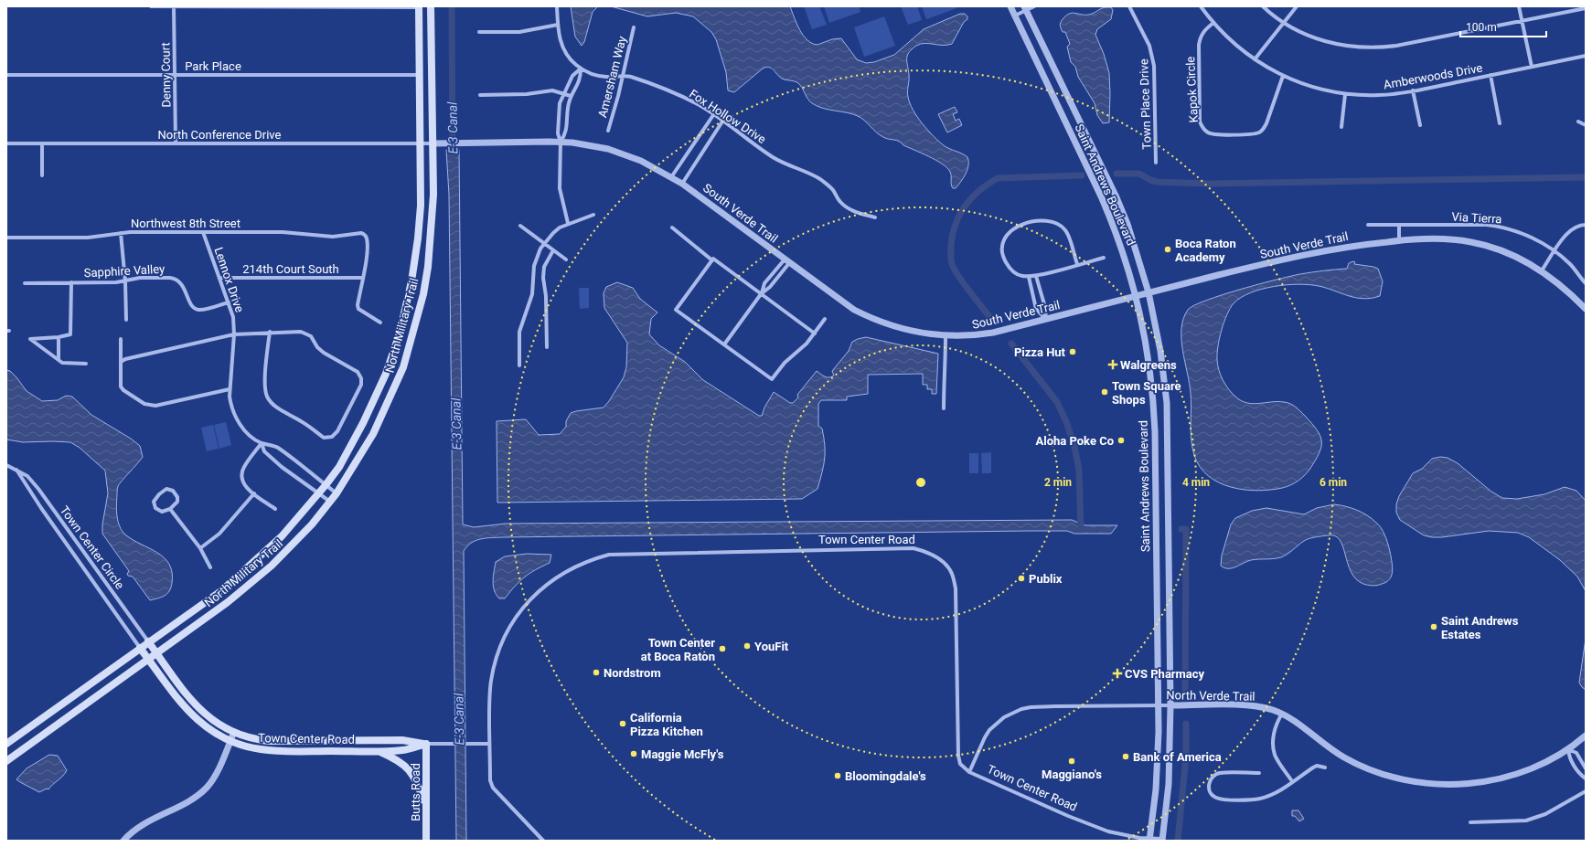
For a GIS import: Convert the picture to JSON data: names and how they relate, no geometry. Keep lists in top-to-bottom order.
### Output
{
  "streets": {
    "main road": ["North Military Trail", "Town Center Road", "Butts Road"],
    "street": [
      "Park Place",
      "Denny Court",
      "Amberwoods Drive",
      "Amersham Way",
      "Kapok Circle",
      "Town Place Drive",
      "Fox Hollow Drive",
      "North Conference Drive",
      "Saint Andrews Boulevard",
      "South Verde Trail",
      "Via Tierra",
      "Northwest 8th Street",
      "214th Court South",
      "Sapphire Valley",
      "Lennox Drive",
      "Town Center Circle",
      "North Verde Trail"
    ]
  },
  "crossings": [
    ["Park Place", "Denny Court"],
    ["Park Place", "North Military Trail"],
    ["Denny Court", "North Conference Drive"],
    ["Amberwoods Drive", "Kapok Circle"],
    ["Amersham Way", "Fox Hollow Drive"],
    ["North Conference Drive", "South Verde Trail"],
    ["North Conference Drive", "North Military Trail"],
    ["Saint Andrews Boulevard", "South Verde Trail"],
    ["Saint Andrews Boulevard", "Town Center Road"],
    ["Saint Andrews Boulevard", "North Verde Trail"],
    ["South Verde Trail", "North Military Trail"],
    ["Northwest 8th Street", "214th Court South"],
    ["Northwest 8th Street", "Lennox Drive"],
    ["214th Court South", "Lennox Drive"],
    ["Sapphire Valley", "Lennox Drive"],
    ["Lennox Drive", "North Military Trail"],
    ["North Military Trail", "Town Center Road"],
    ["North Military Trail", "Town Center Circle"],
    ["Town Center Road", "Town Center Circle"],
    ["Town Center Road", "North Verde Trail"],
    ["Town Center Road", "Butts Road"]
  ],
  "water": ["E-3 Canal"],
  "places": {
    "other": [
      "Boca Raton Academy",
      "Pizza Hut",
      "Town Square Shops",
      "Aloha Poke Co",
      "Publix",
      "Saint Andrews Estates",
      "YouFit",
      "Town Center at Boca Raton",
      "Nordstrom",
      "California Pizza Kitchen",
      "Maggie McFly's",
      "Bank of America",
      "Maggiano's",
      "Bloomingdale's"
    ],
    "health": ["Walgreens", "CVS Pharmacy"]
  },
  "scale_bar": "100 m",
  "rings": ["2 min", "4 min", "6 min"]
}
